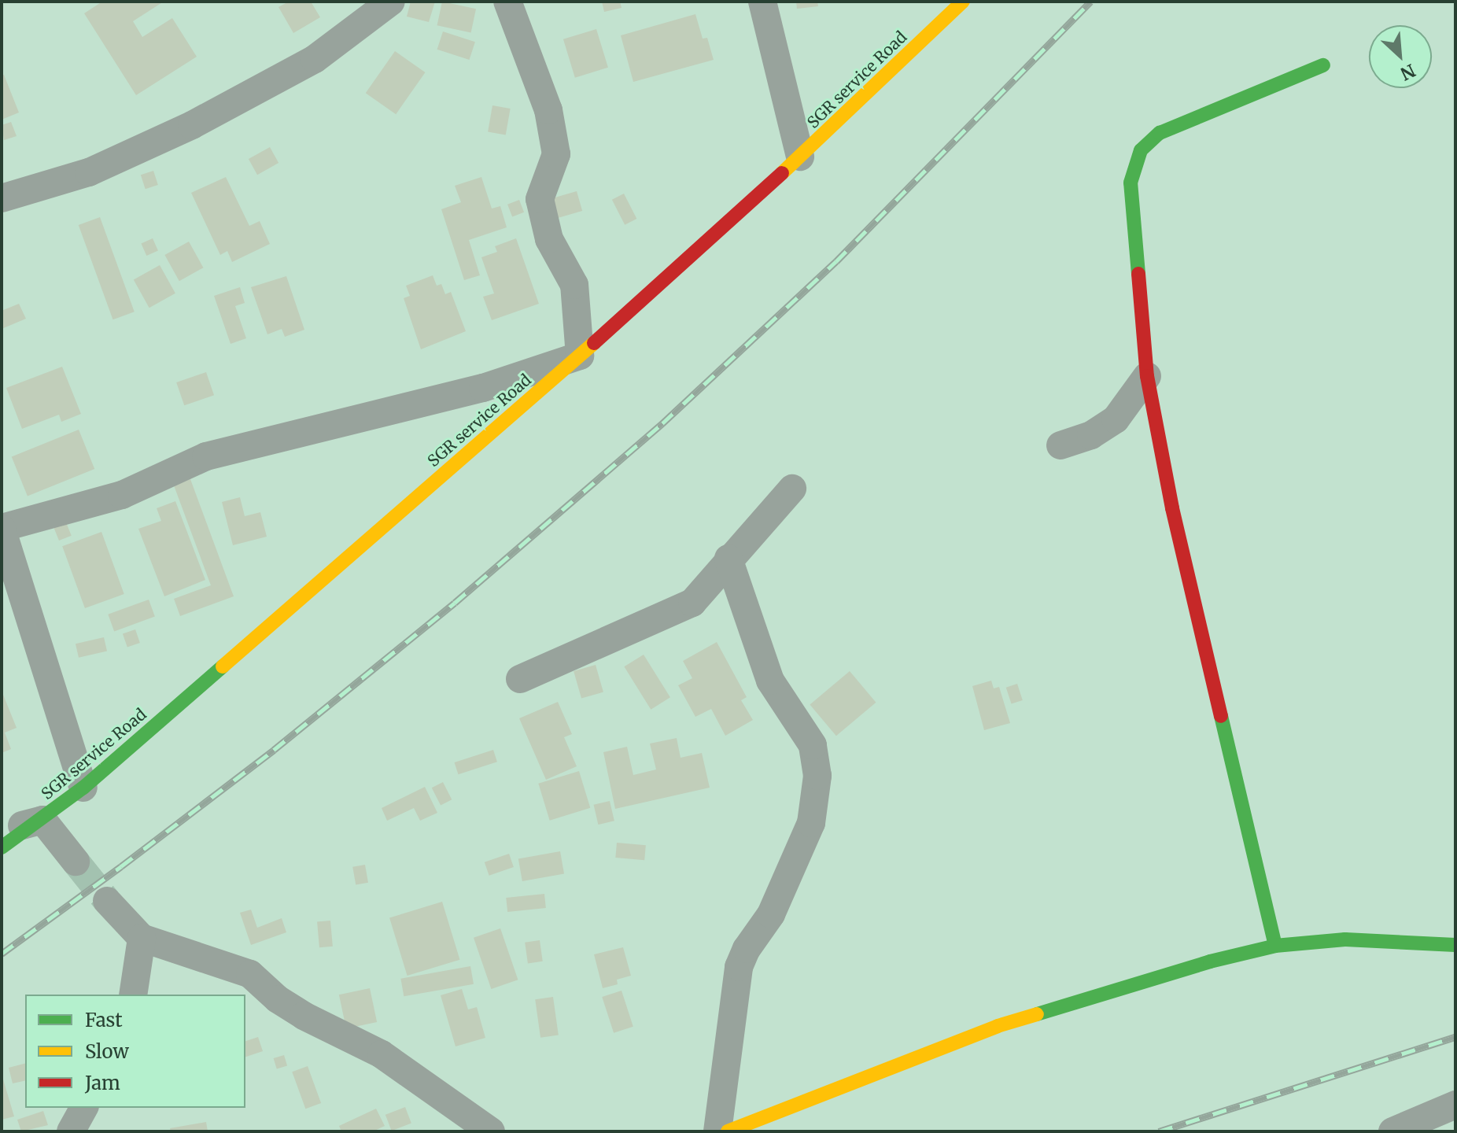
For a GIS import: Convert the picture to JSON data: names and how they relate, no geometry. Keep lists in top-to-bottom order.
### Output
{
  "streets": {
    "street": ["SGR service Road"]
  },
  "legend": ["Fast", "Slow", "Jam"],
  "north": "bottom right"
}
